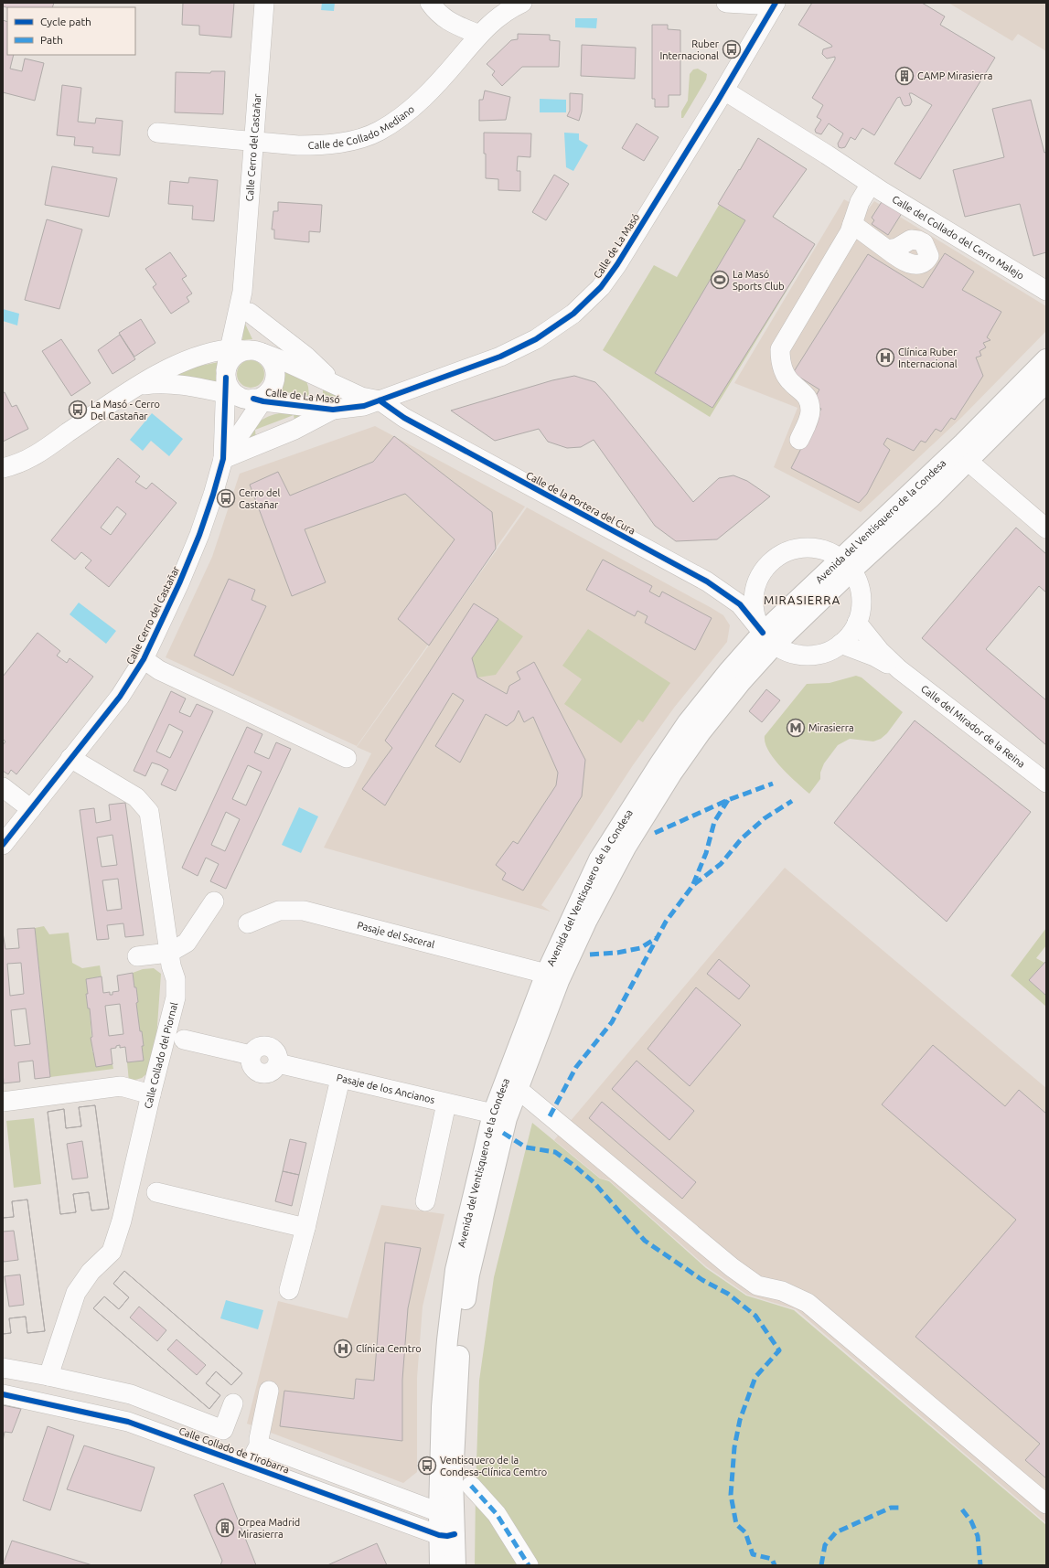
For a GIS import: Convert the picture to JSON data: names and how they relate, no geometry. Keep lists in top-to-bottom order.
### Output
{
  "streets": {
    "main road": ["Avenida del Ventisquero de la Condesa"],
    "street": [
      "Calle de Collado Mediano",
      "Calle Cerro del Castañar",
      "Calle del Collado del Cerro Malejo",
      "Calle de La Masó",
      "Calle de la Portera del Cura",
      "Calle del Mirador de la Reina",
      "Pasaje del Saceral",
      "Calle Collado del Piornal",
      "Pasaje de los Ancianos",
      "Calle Collado de Tirobarra"
    ]
  },
  "crossings": [
    ["Calle de Collado Mediano", "Calle Cerro del Castañar"],
    ["Calle Cerro del Castañar", "Calle de La Masó"],
    ["Calle Cerro del Castañar", "Calle Collado del Piornal"],
    ["Calle del Collado del Cerro Malejo", "Calle de La Masó"],
    ["Calle de La Masó", "Calle de la Portera del Cura"],
    ["Calle de la Portera del Cura", "Avenida del Ventisquero de la Condesa"],
    ["Avenida del Ventisquero de la Condesa", "Pasaje del Saceral"],
    ["Avenida del Ventisquero de la Condesa", "Pasaje de los Ancianos"],
    ["Avenida del Ventisquero de la Condesa", "Calle Collado de Tirobarra"]
  ],
  "districts": ["MIRASIERRA"],
  "places": {
    "bus stop": [
      "Ruber Internacional",
      "La Masó - Cerro Del Castañar",
      "Cerro del Castañar",
      "Ventisquero de la Condesa-Clínica Cemtro"
    ],
    "building": ["CAMP Mirasierra", "Orpea Madrid Mirasierra"],
    "sports": ["La Masó Sports Club"],
    "hospital": ["Clínica Ruber Internacional", "Clínica Cemtro"],
    "metro station": ["Mirasierra"]
  },
  "legend": ["Cycle path", "Path"]
}
